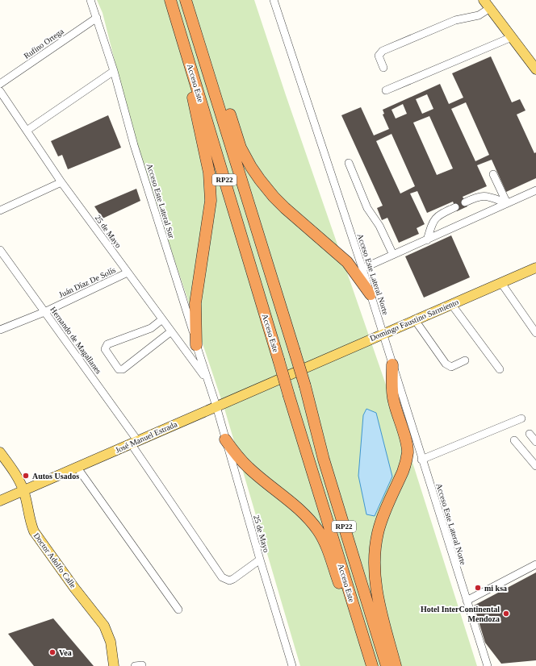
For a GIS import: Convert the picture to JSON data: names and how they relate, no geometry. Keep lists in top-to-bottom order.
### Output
{
  "streets": {
    "highway": ["Acceso Este", "RP22"],
    "main road": ["Domingo Faustino Sarmiento", "José Manuel Estrada", "Doctor Adolfo Calle"],
    "street": [
      "Rufino Ortega",
      "Acceso Este Lateral Sur",
      "25 de Mayo",
      "Acceso Este Lateral Norte",
      "Juán Díaz De Solís",
      "Hernando de Magallanes"
    ]
  },
  "crossings": [
    ["Rufino Ortega", "Acceso Este Lateral Sur"],
    ["Acceso Este Lateral Sur", "25 de Mayo"],
    ["Acceso Este Lateral Sur", "José Manuel Estrada"],
    ["25 de Mayo", "Juán Díaz De Solís"],
    ["25 de Mayo", "Hernando de Magallanes"],
    ["25 de Mayo", "José Manuel Estrada"],
    ["Acceso Este Lateral Norte", "Domingo Faustino Sarmiento"],
    ["Juán Díaz De Solís", "Hernando de Magallanes"],
    ["Domingo Faustino Sarmiento", "José Manuel Estrada"],
    ["Hernando de Magallanes", "José Manuel Estrada"],
    ["José Manuel Estrada", "Doctor Adolfo Calle"]
  ],
  "places": [
    "Autos Usados",
    "mi ksa",
    "Hotel InterContinental Mendoza",
    "Vea"
  ]
}
